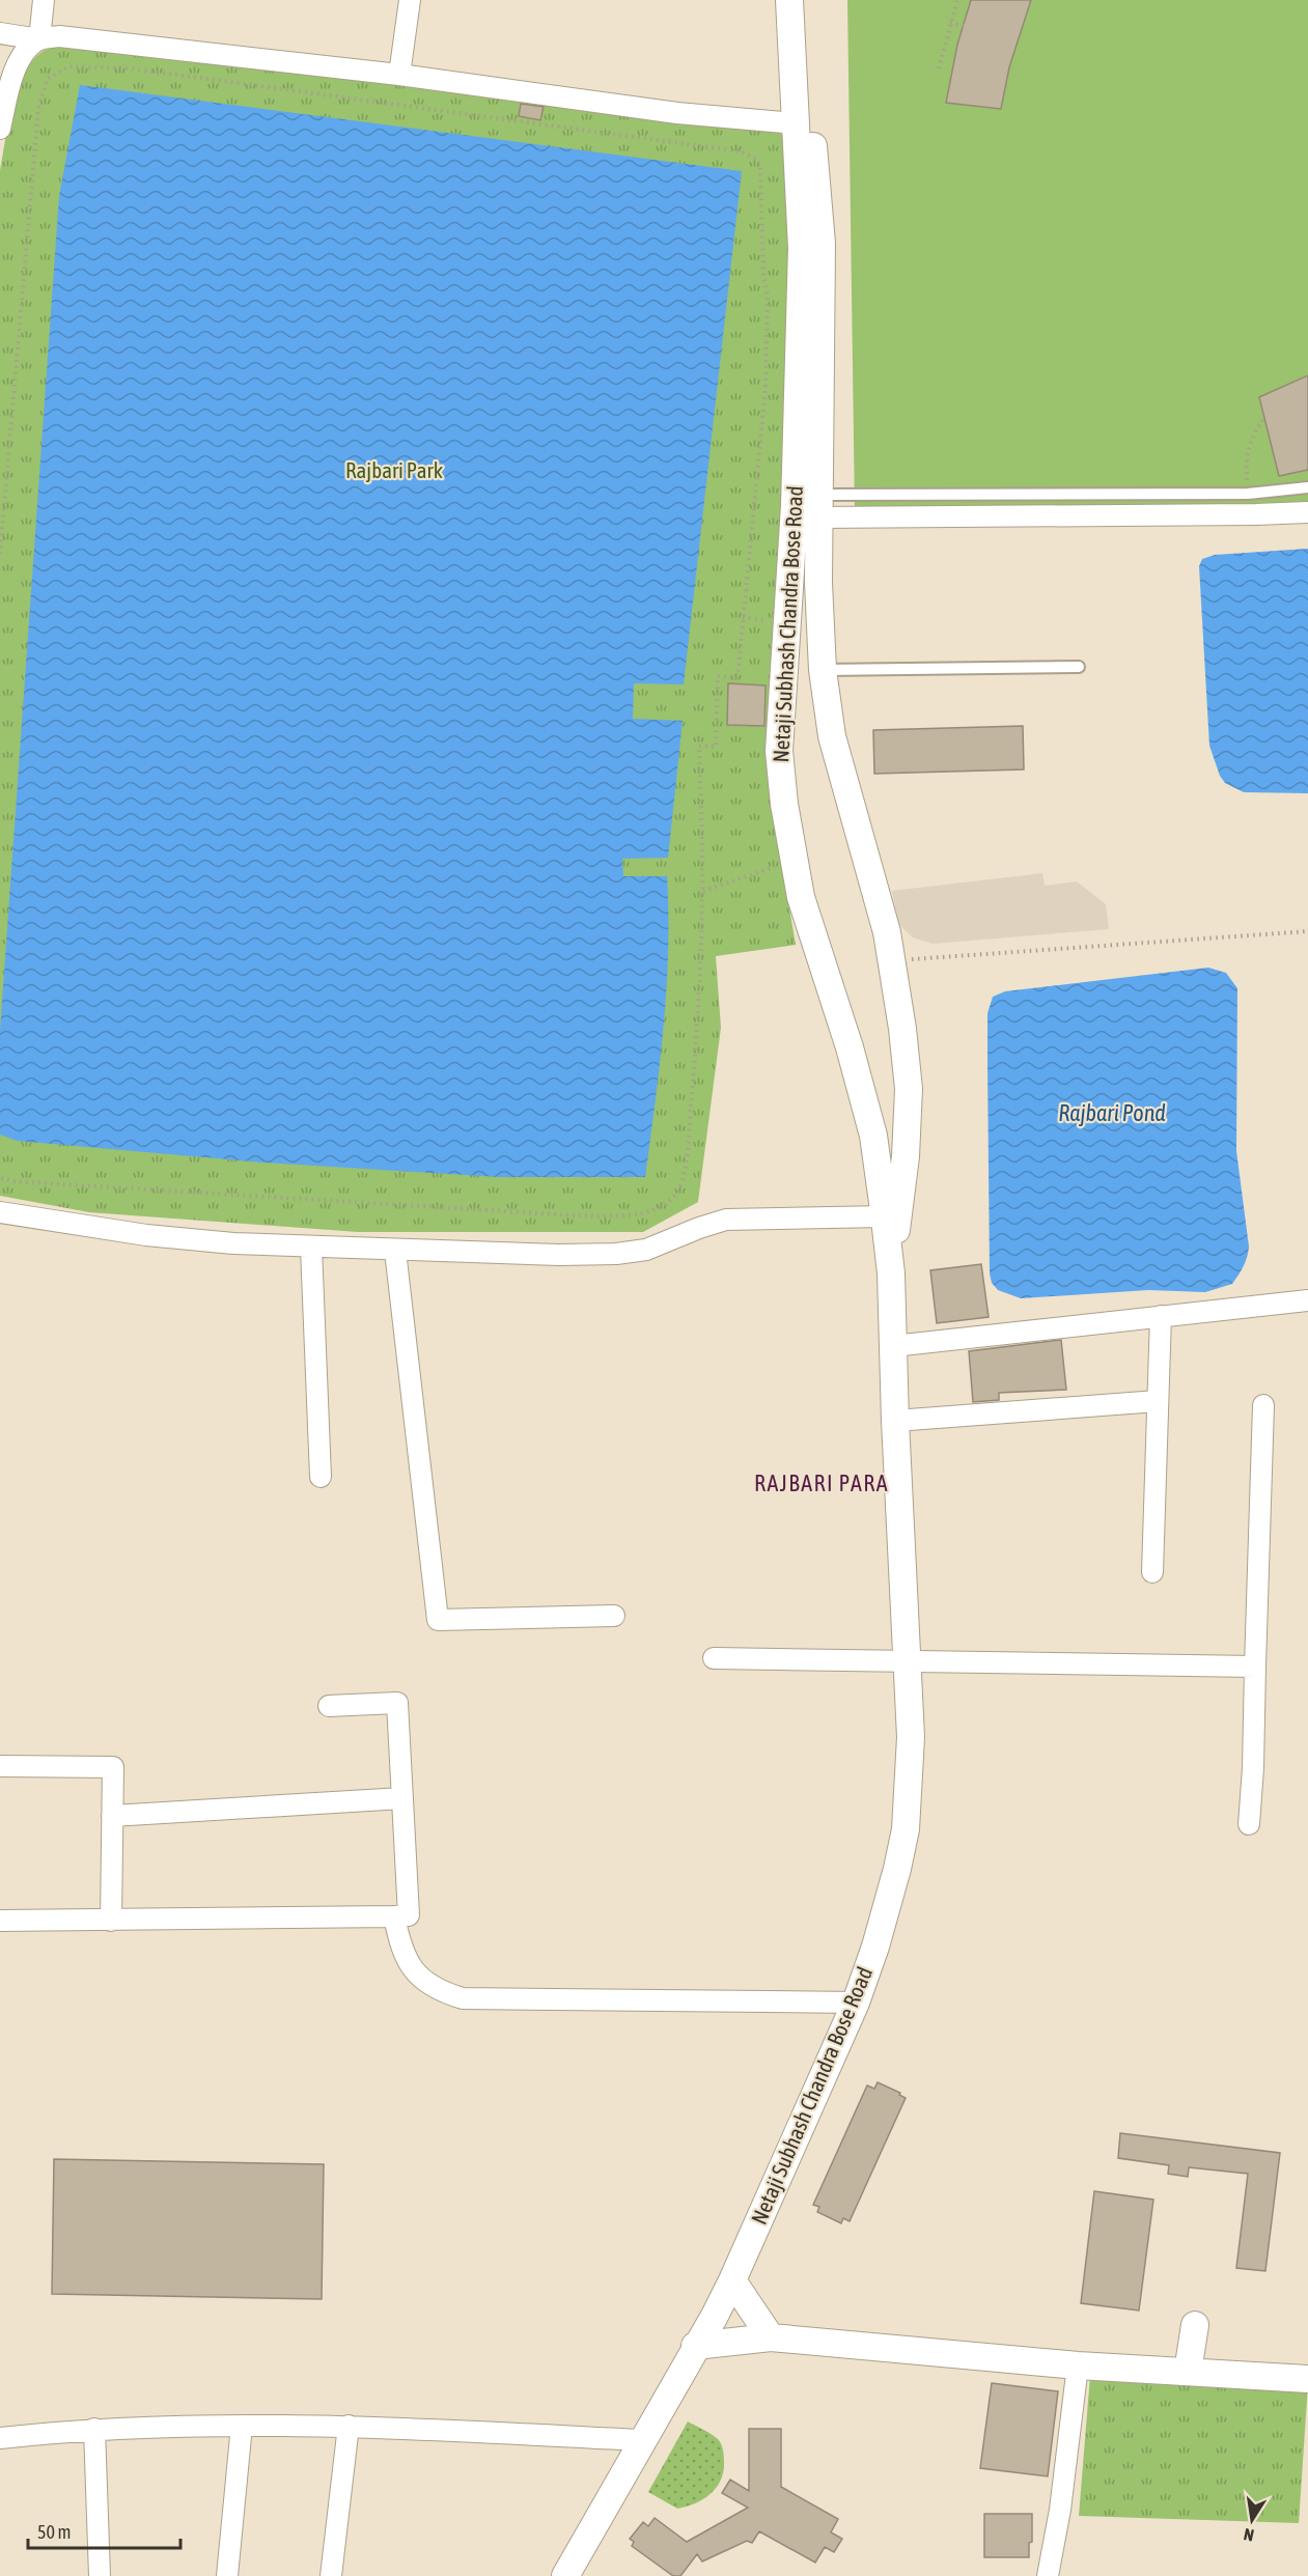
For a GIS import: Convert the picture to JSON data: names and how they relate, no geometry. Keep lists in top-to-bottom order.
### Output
{
  "streets": {
    "street": ["Netaji Subhash Chandra Bose Road"]
  },
  "districts": ["RAJBARI PARA"],
  "water": ["Rajbari Pond"],
  "parks": ["Rajbari Park"],
  "scale_bar": "50 m",
  "north": "bottom"
}
